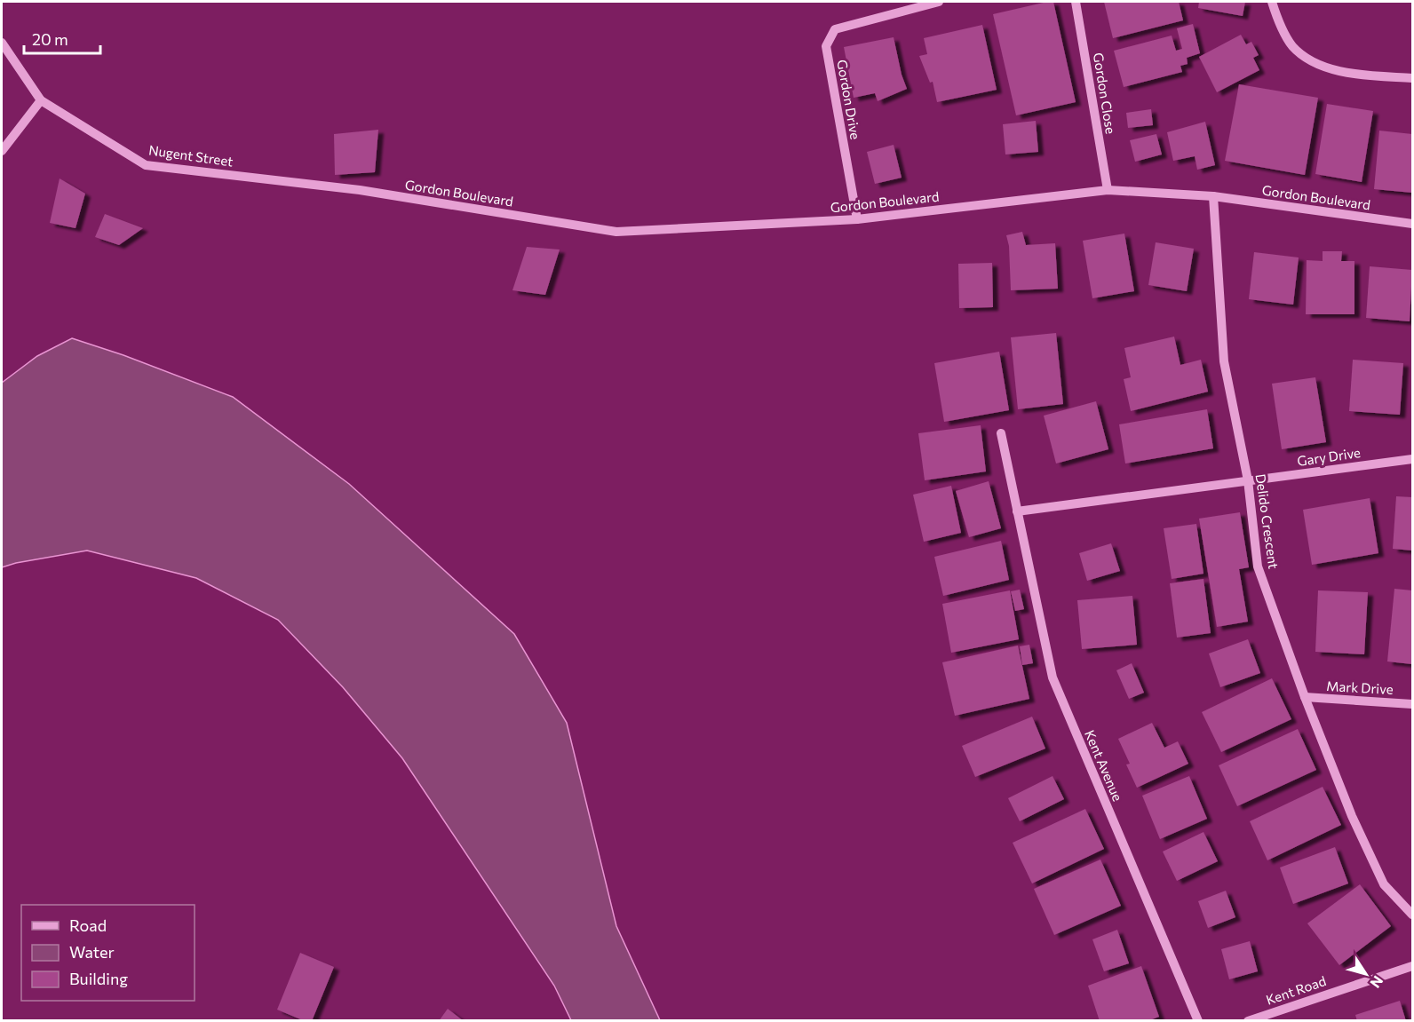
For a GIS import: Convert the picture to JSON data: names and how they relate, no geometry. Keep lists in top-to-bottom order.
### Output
{
  "streets": {
    "street": [
      "Gordon Close",
      "Gordon Drive",
      "Nugent Street",
      "Gordon Boulevard",
      "Gary Drive",
      "Delido Crescent",
      "Mark Drive",
      "Kent Avenue",
      "Kent Road"
    ]
  },
  "crossings": [
    ["Gordon Close", "Gordon Boulevard"],
    ["Gordon Drive", "Gordon Boulevard"],
    ["Nugent Street", "Gordon Boulevard"],
    ["Gordon Boulevard", "Delido Crescent"],
    ["Gary Drive", "Delido Crescent"],
    ["Delido Crescent", "Mark Drive"]
  ],
  "legend": ["Road", "Water", "Building"],
  "scale_bar": "20 m",
  "north": "bottom right"
}
